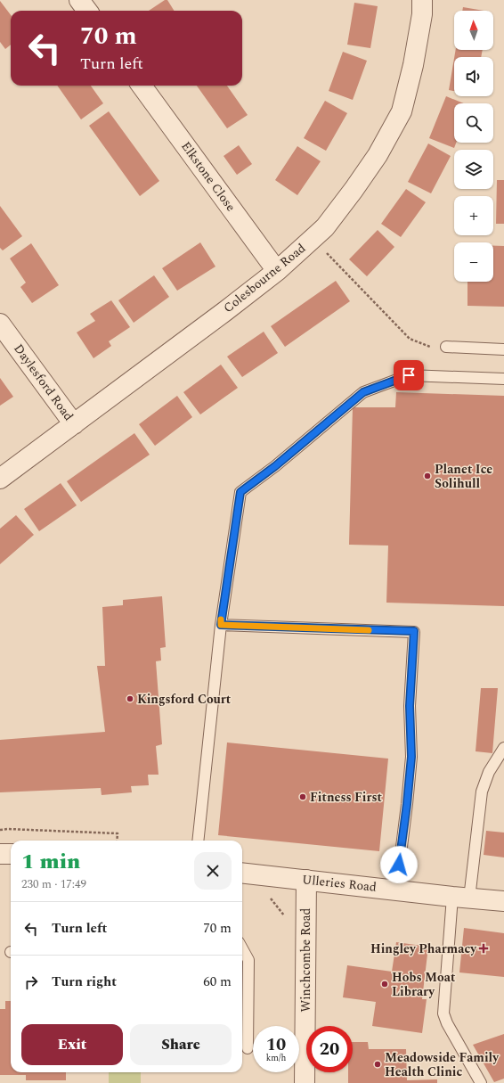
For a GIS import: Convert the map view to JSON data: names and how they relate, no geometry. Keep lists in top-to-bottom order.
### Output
{
  "streets": {
    "street": [
      "Elkstone Close",
      "Colesbourne Road",
      "Daylesford Road",
      "Ulleries Road",
      "Winchcombe Road"
    ]
  },
  "crossings": [
    ["Elkstone Close", "Colesbourne Road"],
    ["Colesbourne Road", "Daylesford Road"],
    ["Ulleries Road", "Winchcombe Road"]
  ],
  "places": {
    "other": [
      "Planet Ice Solihull",
      "Kingsford Court",
      "Fitness First",
      "Hobs Moat Library",
      "Meadowside Family Health Clinic"
    ],
    "health": ["Hingley Pharmacy"]
  },
  "north": "top",
  "page": {
    "map_buttons": ["+", "−"],
    "turn": ["70 m", "Turn left"],
    "heading": ["1 min", "230 m · 17:49"],
    "list": [
      {
        "name": "Turn left",
        "value": "70 m"
      },
      {
        "name": "Turn right",
        "value": "60 m"
      }
    ],
    "buttons": ["Exit", "Share"],
    "speed": "10 km/h",
    "limit": "20"
  }
}
